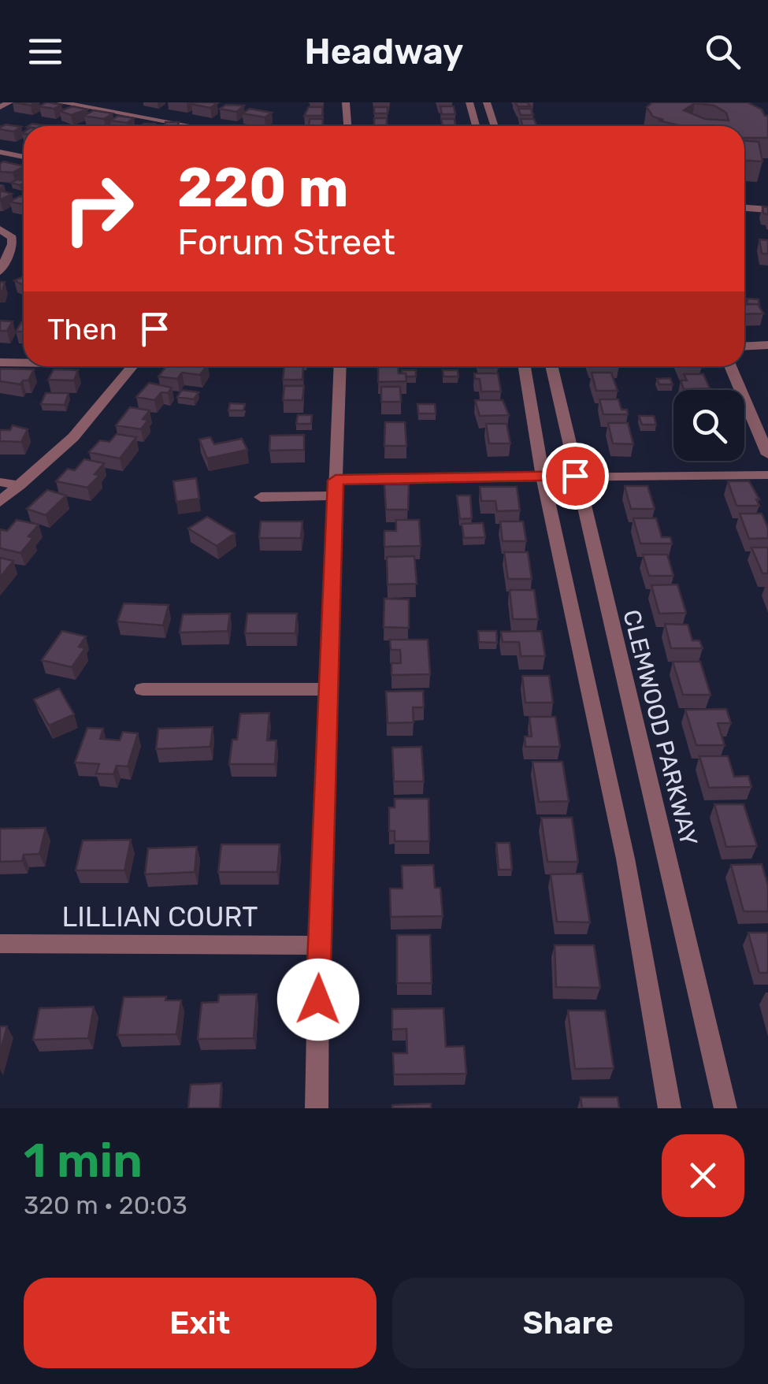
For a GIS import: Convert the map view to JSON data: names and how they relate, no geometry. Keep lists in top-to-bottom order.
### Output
{
  "streets": {
    "street": ["CLEMWOOD PARKWAY", "LILLIAN COURT"]
  },
  "page": {
    "header": "Headway",
    "turn": ["220 m", "Forum Street"],
    "then": "Then",
    "heading": ["1 min", "320 m · 20:03"],
    "buttons": ["Exit", "Share"]
  }
}
